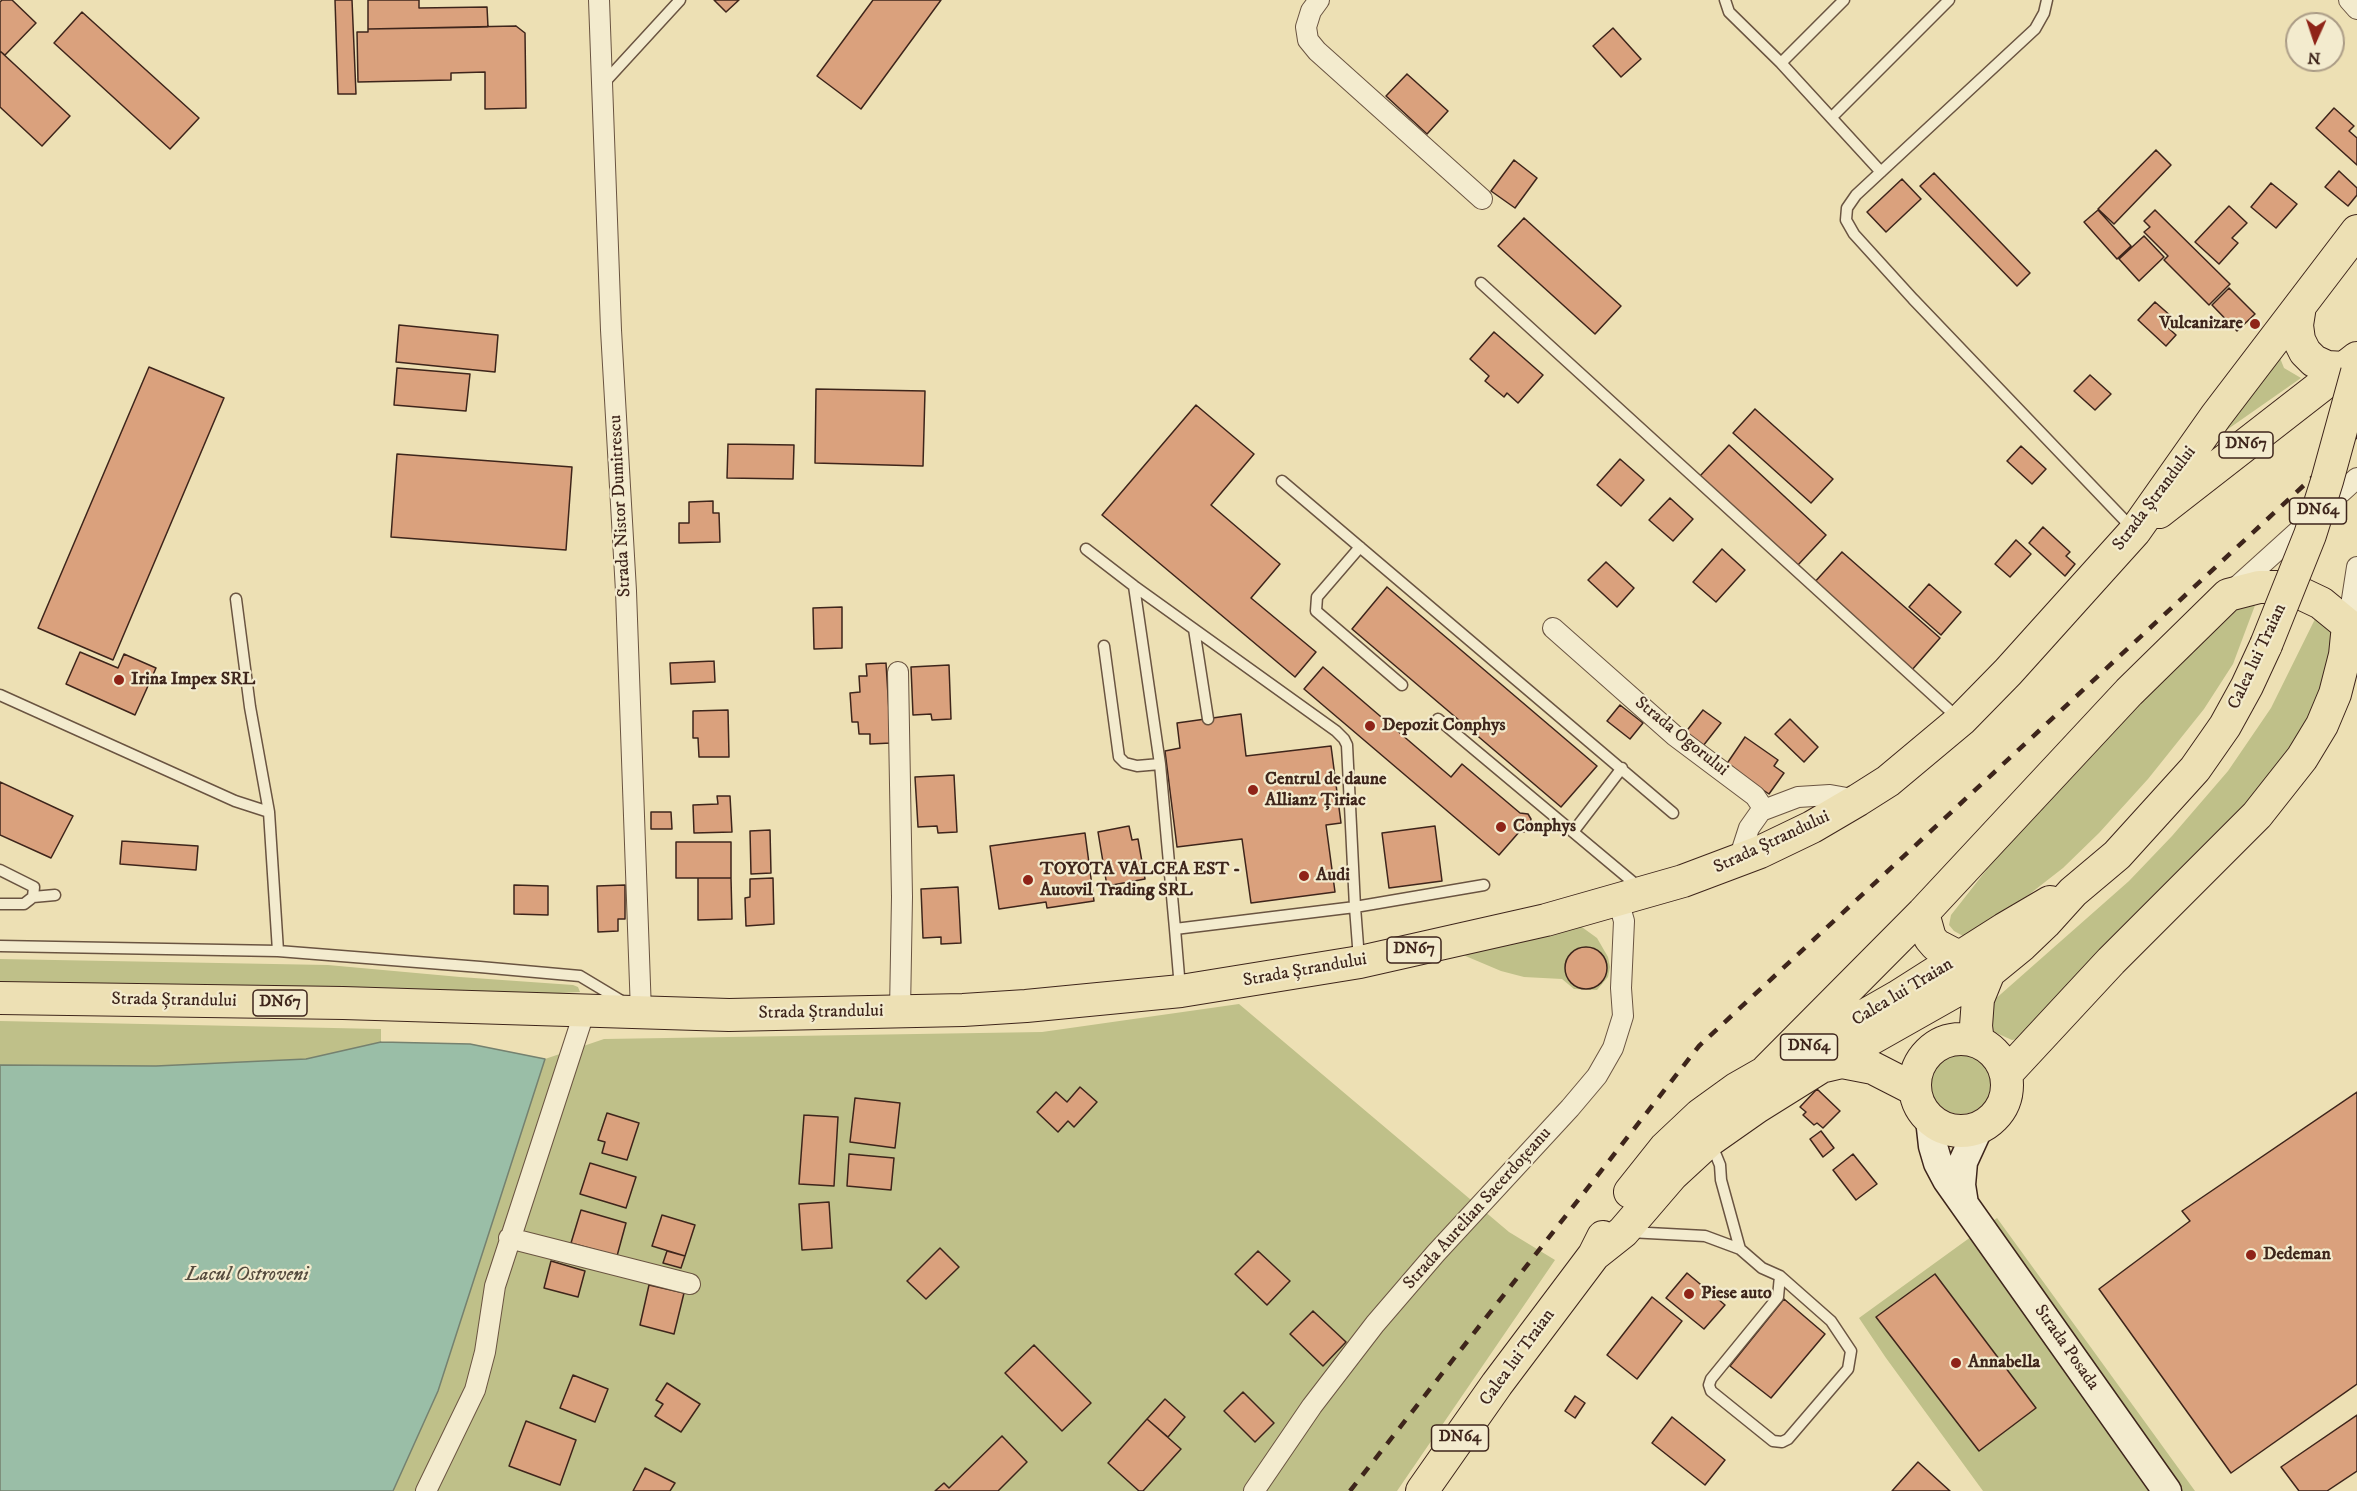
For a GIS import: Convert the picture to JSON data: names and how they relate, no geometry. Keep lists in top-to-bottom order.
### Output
{
  "streets": {
    "main road": [
      "DN67",
      "Strada Ștrandului",
      "DN64",
      "Calea lui Traian"
    ],
    "street": [
      "Strada Nistor Dumitrescu",
      "Strada Ogorului",
      "Strada Aurelian Sacerdoțeanu",
      "Strada Posada"
    ]
  },
  "crossings": [
    ["DN67", "Strada Ștrandului"],
    ["DN67", "Calea lui Traian"],
    ["Strada Ștrandului", "Strada Nistor Dumitrescu"],
    ["Strada Ștrandului", "Strada Aurelian Sacerdoțeanu"]
  ],
  "water": ["Lacul Ostroveni"],
  "places": [
    "Vulcanizare",
    "Irina Impex SRL",
    "Depozit Conphys",
    "Centrul de daune Allianz Țiriac",
    "Conphys",
    "Audi",
    "TOYOTA VALCEA EST - Autovil Trading SRL",
    "Dedeman",
    "Piese auto",
    "Annabella"
  ],
  "north": "bottom"
}
